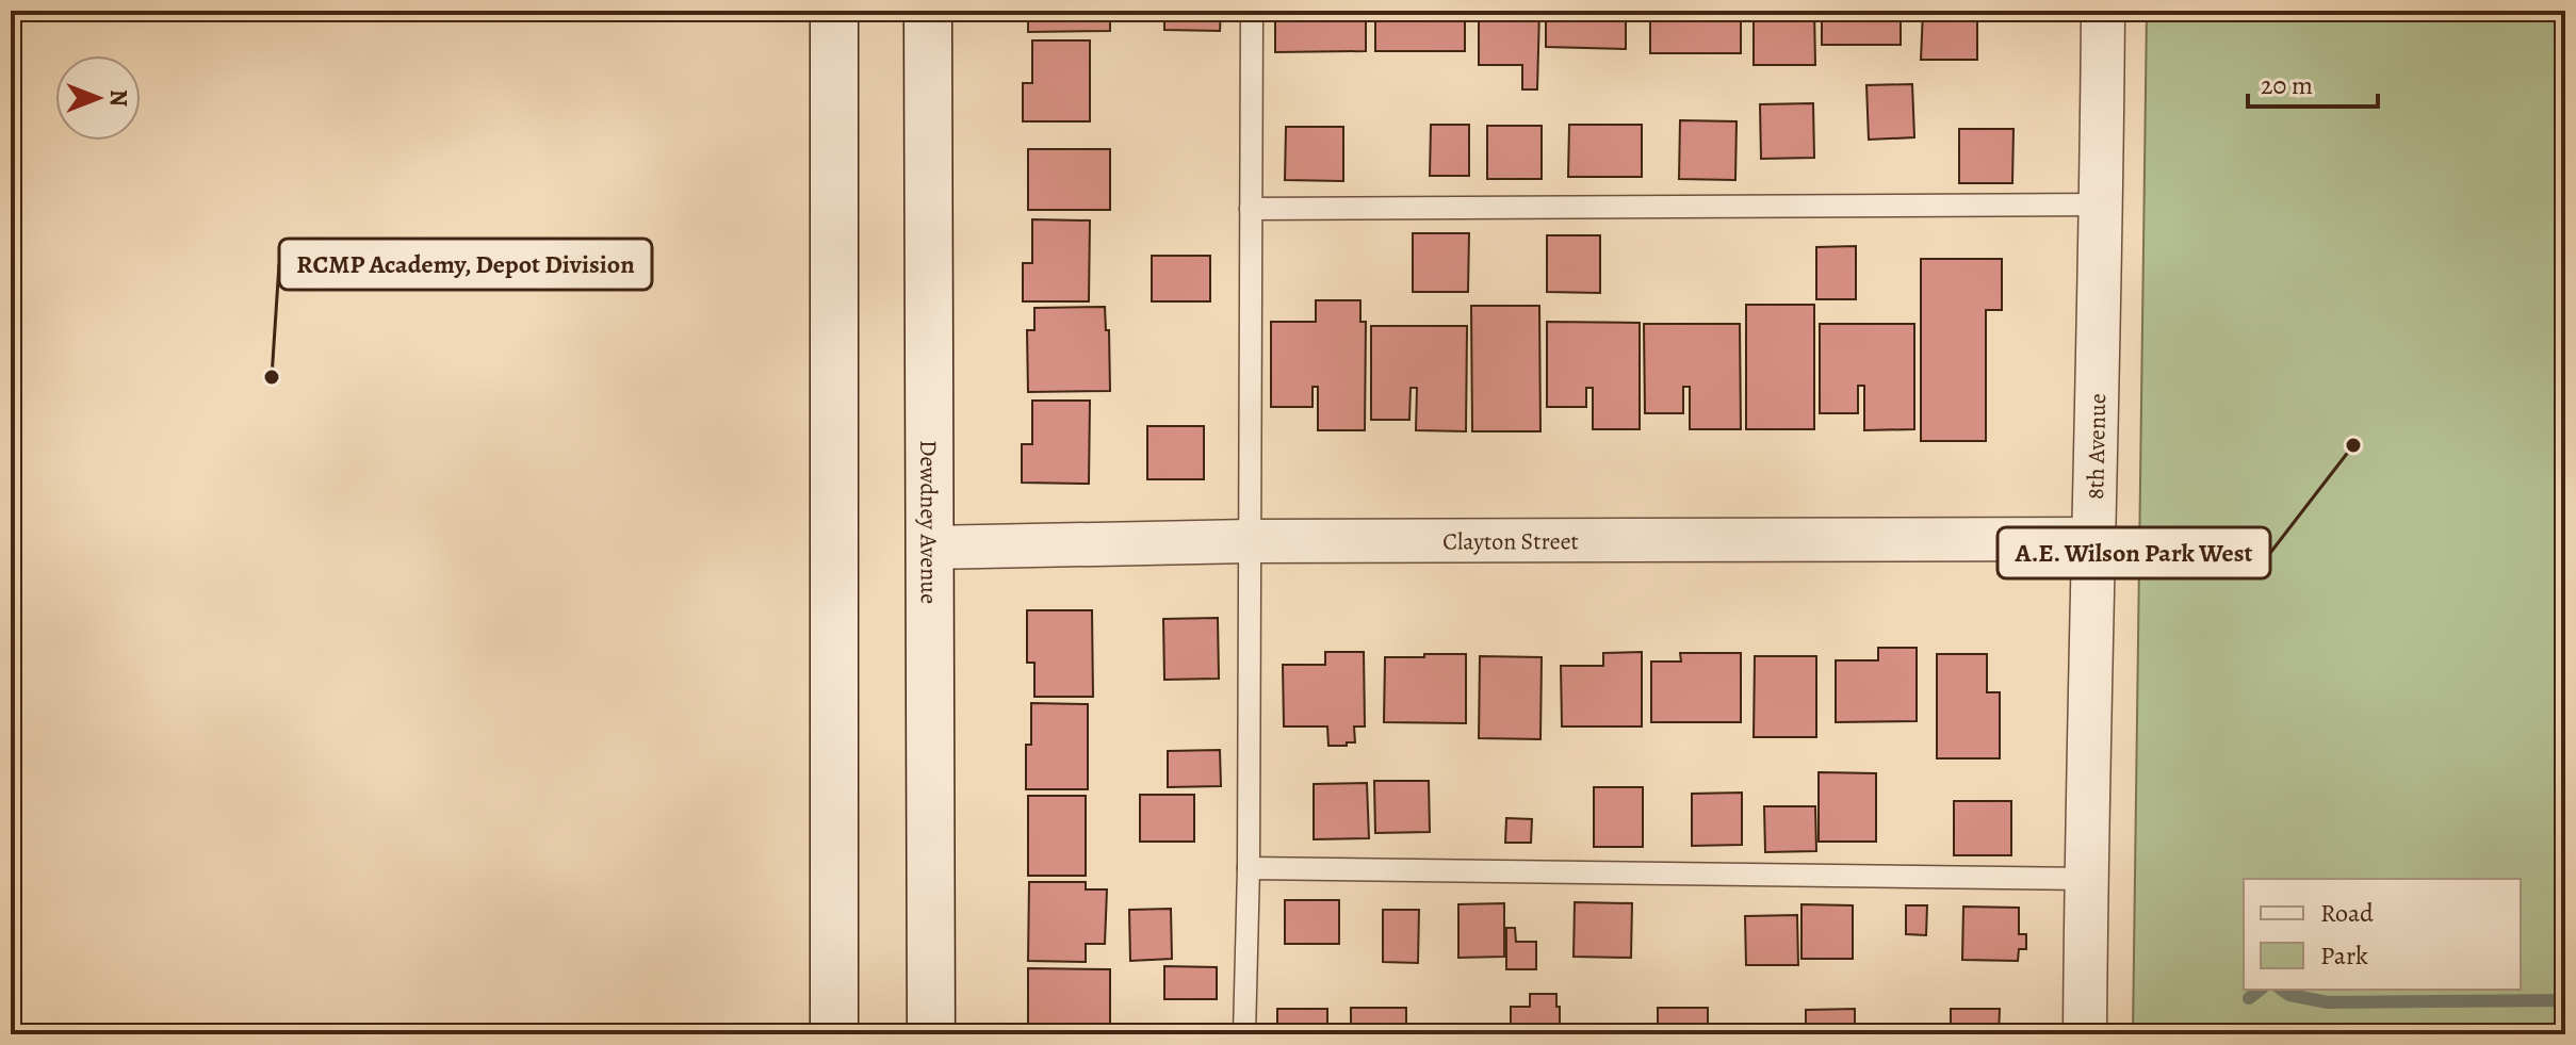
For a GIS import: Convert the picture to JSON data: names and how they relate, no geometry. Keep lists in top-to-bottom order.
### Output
{
  "streets": {
    "main road": ["Dewdney Avenue"],
    "street": ["8th Avenue", "Clayton Street"]
  },
  "crossings": [
    ["8th Avenue", "Clayton Street"],
    ["Dewdney Avenue", "Clayton Street"]
  ],
  "places": ["RCMP Academy, Depot Division", "A.E. Wilson Park West"],
  "legend": ["Road", "Park"],
  "scale_bar": "20 m",
  "north": "right"
}
